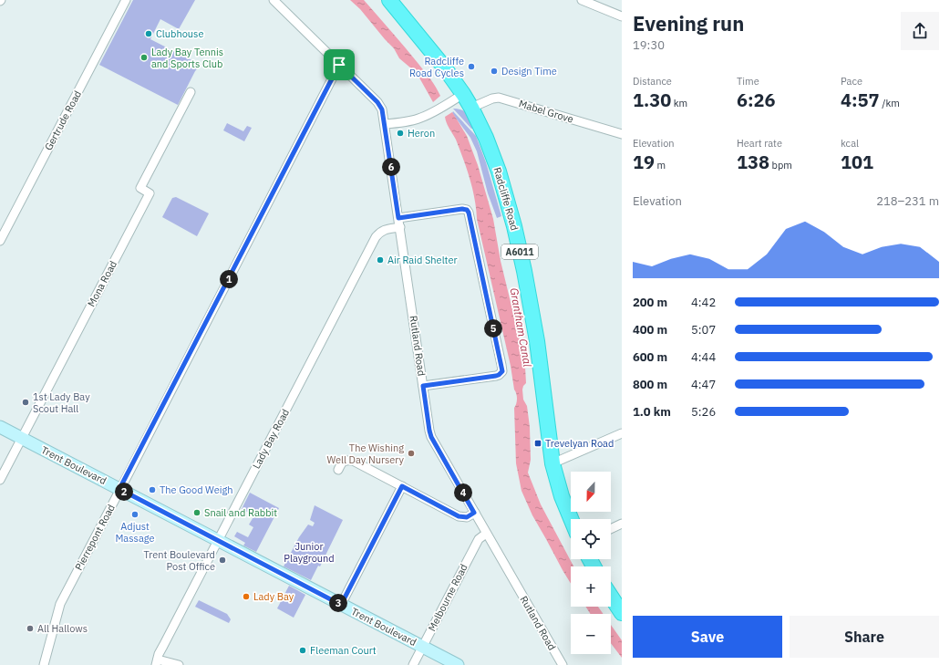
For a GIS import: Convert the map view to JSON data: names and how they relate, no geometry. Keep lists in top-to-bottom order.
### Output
{
  "streets": {
    "highway": ["Radcliffe Road", "A6011"],
    "street": [
      "Mabel Grove",
      "Gertrude Road",
      "Mona Road",
      "Rutland Road",
      "Lady Bay Road",
      "Trent Boulevard",
      "Pierrepont Road",
      "Melbourne Road"
    ]
  },
  "crossings": [
    ["Mabel Grove", "Radcliffe Road"],
    ["Mona Road", "Trent Boulevard"],
    ["Rutland Road", "Lady Bay Road"],
    ["Rutland Road", "Pierrepont Road"],
    ["Rutland Road", "Melbourne Road"],
    ["Lady Bay Road", "Trent Boulevard"],
    ["Trent Boulevard", "Pierrepont Road"],
    ["Trent Boulevard", "Melbourne Road"]
  ],
  "water": ["Grantham Canal"],
  "parks": ["Junior Playground"],
  "places": {
    "other": [
      "Clubhouse",
      "Lady Bay Tennis and Sports Club",
      "Radcliffe Road Cycles",
      "Design Time",
      "Heron",
      "Air Raid Shelter",
      "1st Lady Bay Scout Hall",
      "The Wishing Well Day Nursery",
      "The Good Weigh",
      "Snail and Rabbit",
      "Adjust Massage",
      "Trent Boulevard Post Office",
      "Lady Bay",
      "All Hallows",
      "Fleeman Court"
    ],
    "transit": ["Trevelyan Road"]
  },
  "north": "bottom",
  "page": {
    "heading": ["Evening run", "19:30"],
    "stats": [
      ["Distance", "1.30 km"],
      ["Time", "6:26"],
      ["Pace", "4:57 /km"],
      ["Elevation", "19 m"],
      ["Heart rate", "138 bpm"],
      ["kcal", "101"]
    ],
    "pins": [
      "6",
      "1",
      "5",
      "2",
      "4",
      "3"
    ],
    "chart": ["Elevation", "218–231 m"],
    "list": [
      {
        "name": "200 m",
        "note": "4:42"
      },
      {
        "name": "400 m",
        "note": "5:07"
      },
      {
        "name": "600 m",
        "note": "4:44"
      },
      {
        "name": "800 m",
        "note": "4:47"
      },
      {
        "name": "1.0 km",
        "note": "5:26"
      }
    ],
    "map_buttons": ["+", "−"],
    "buttons": ["Save", "Share"]
  }
}
